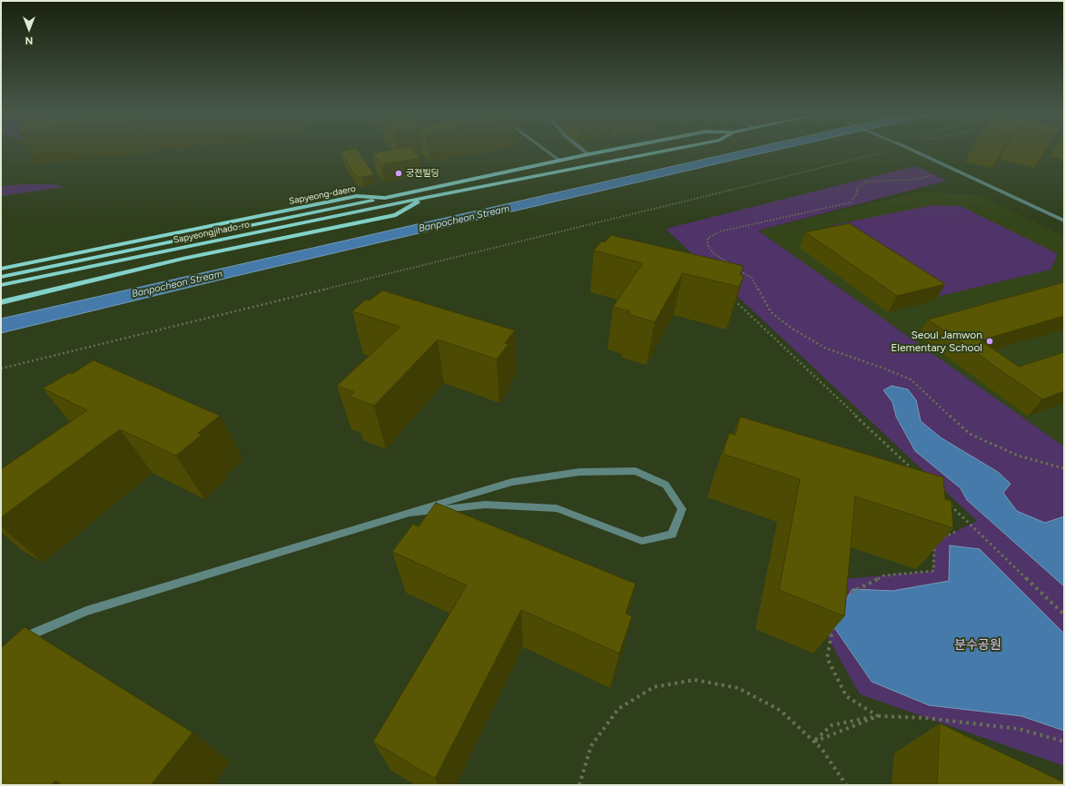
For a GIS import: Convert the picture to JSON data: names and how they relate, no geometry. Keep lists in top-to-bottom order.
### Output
{
  "streets": {
    "main road": ["Sapyeong-daero", "Sapyeongjihado-ro"]
  },
  "crossings": [
    ["Sapyeong-daero", "Sapyeongjihado-ro"]
  ],
  "water": ["Banpocheon Stream"],
  "parks": ["분수공원"],
  "places": ["궁전빌딩", "Seoul Jamwon Elementary School"],
  "north": "bottom"
}
